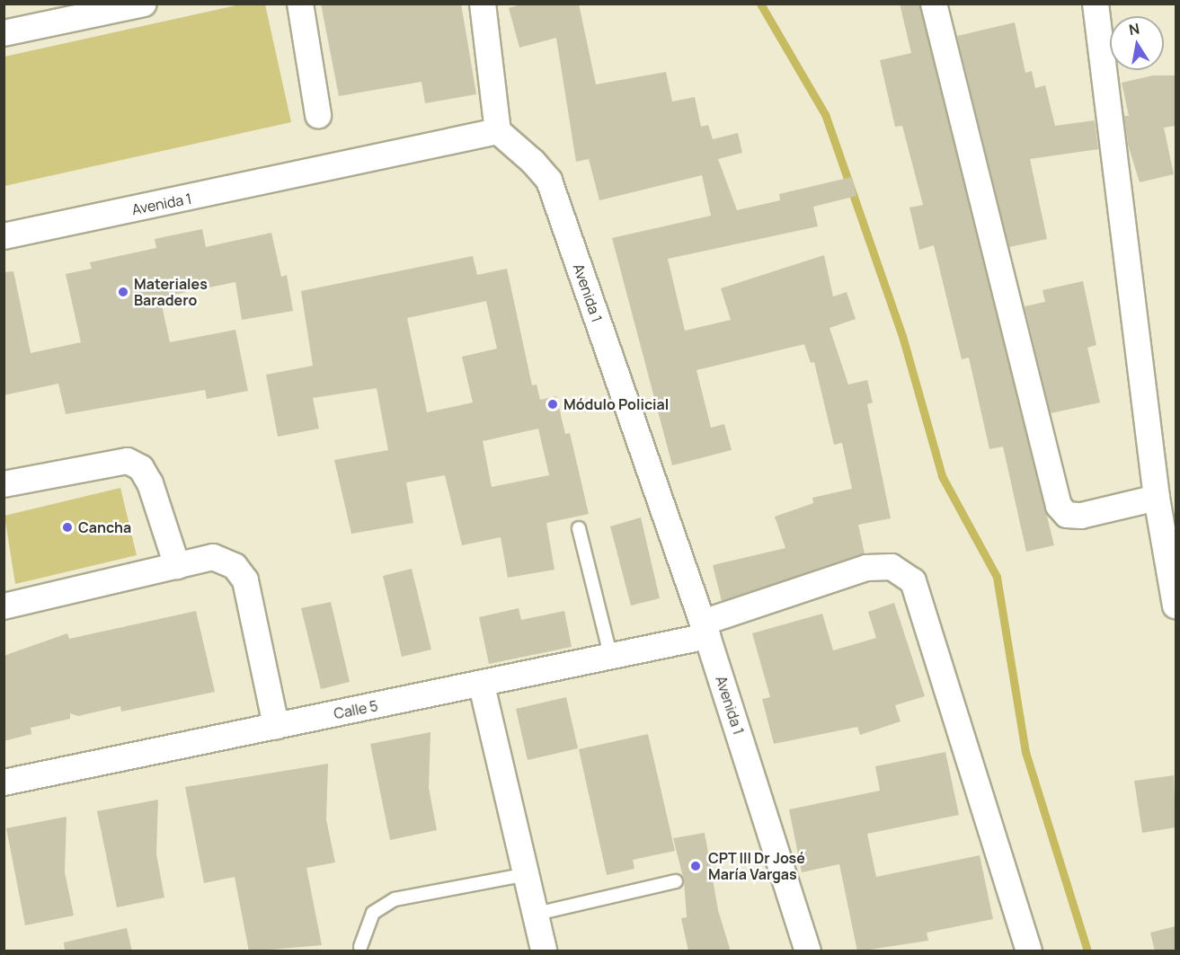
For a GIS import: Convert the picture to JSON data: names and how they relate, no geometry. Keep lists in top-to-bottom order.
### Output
{
  "streets": {
    "street": ["Avenida 1", "Calle 5"]
  },
  "crossings": [
    ["Avenida 1", "Calle 5"]
  ],
  "places": [
    "Materiales Baradero",
    "Módulo Policial",
    "Cancha",
    "CPT III Dr José María Vargas"
  ],
  "north": "top"
}
